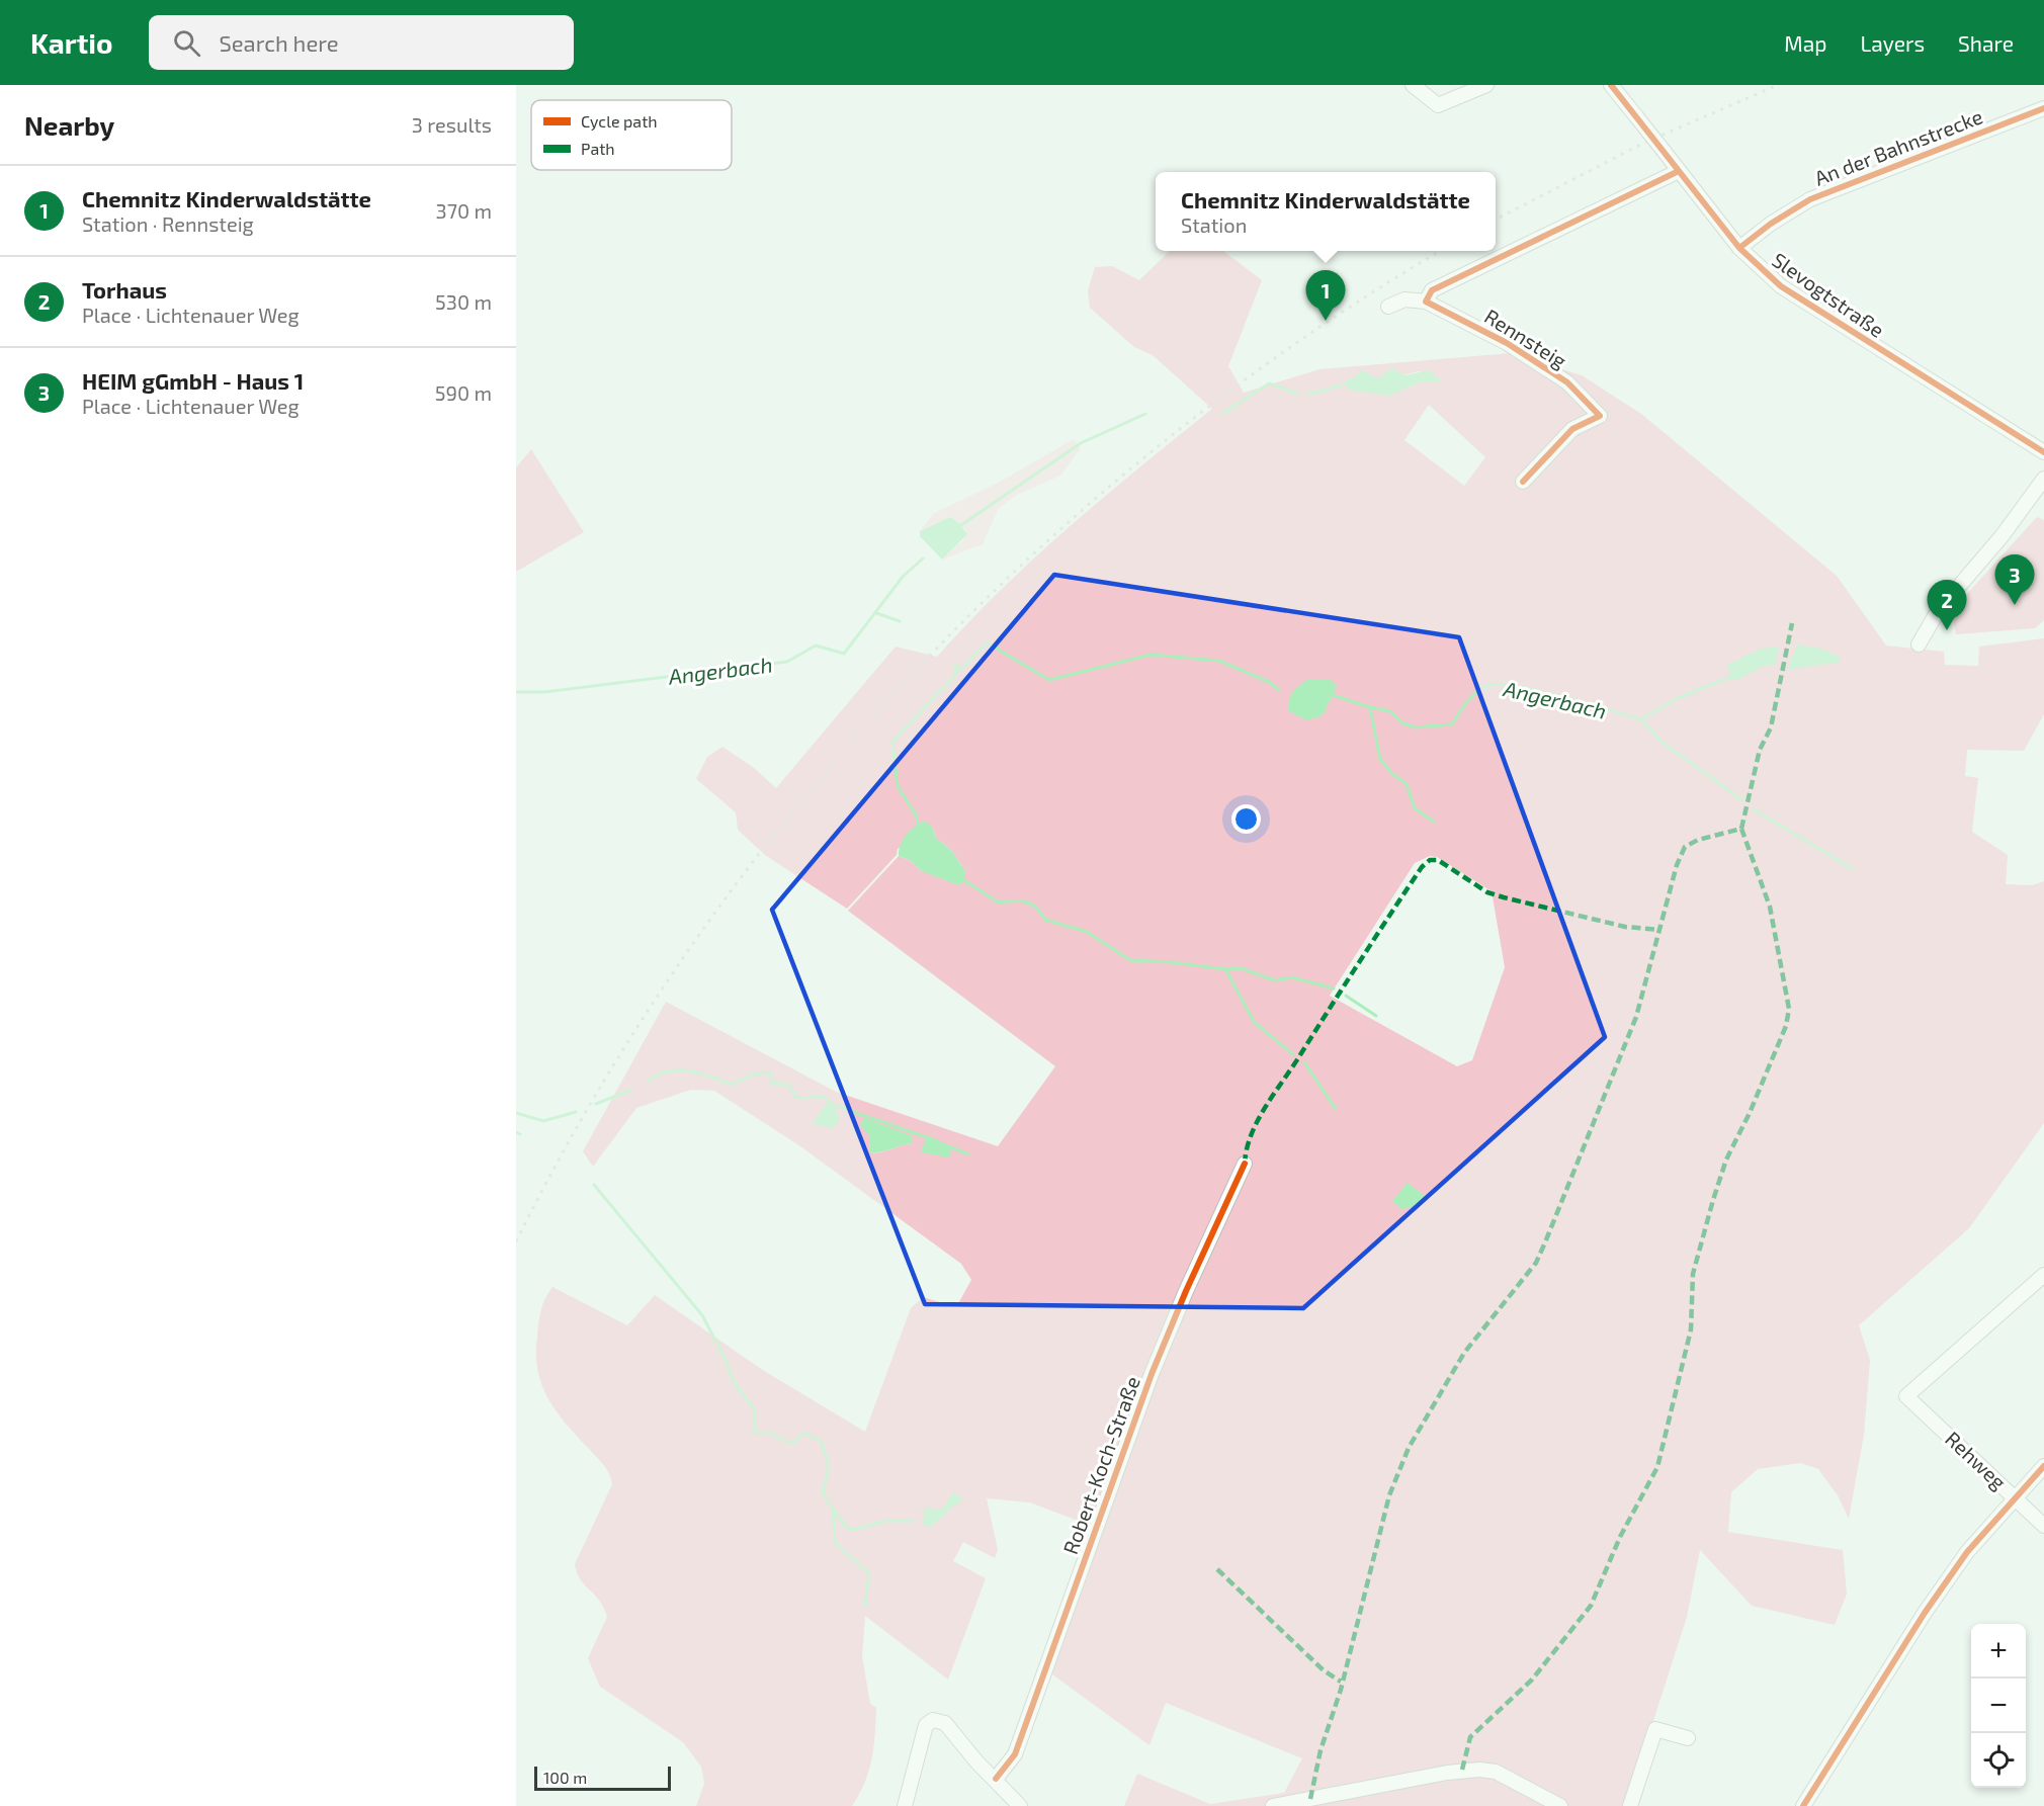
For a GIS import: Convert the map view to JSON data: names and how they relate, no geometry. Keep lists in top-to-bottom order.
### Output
{
  "streets": {
    "street": [
      "An der Bahnstrecke",
      "Slevogtstraße",
      "Rennsteig",
      "Rehweg",
      "Robert-Koch-Straße"
    ]
  },
  "crossings": [
    ["An der Bahnstrecke", "Slevogtstraße"]
  ],
  "water": ["Angerbach"],
  "legend": ["Cycle path", "Path"],
  "scale_bar": "100 m",
  "page": {
    "header": "Kartio",
    "search": "Search here",
    "nav": ["Map", "Layers", "Share"],
    "heading": ["Nearby", "3 results"],
    "list": [
      {
        "mark": "1",
        "name": "Chemnitz Kinderwaldstätte",
        "note": "Station · Rennsteig",
        "value": "370 m"
      },
      {
        "mark": "2",
        "name": "Torhaus",
        "note": "Place · Lichtenauer Weg",
        "value": "530 m"
      },
      {
        "mark": "3",
        "name": "HEIM gGmbH - Haus 1",
        "note": "Place · Lichtenauer Weg",
        "value": "590 m"
      }
    ],
    "popup": ["Chemnitz Kinderwaldstätte", "Station"],
    "pins": ["1", "3", "2"],
    "map_buttons": ["+", "−"],
    "scale": "100 m"
  }
}
